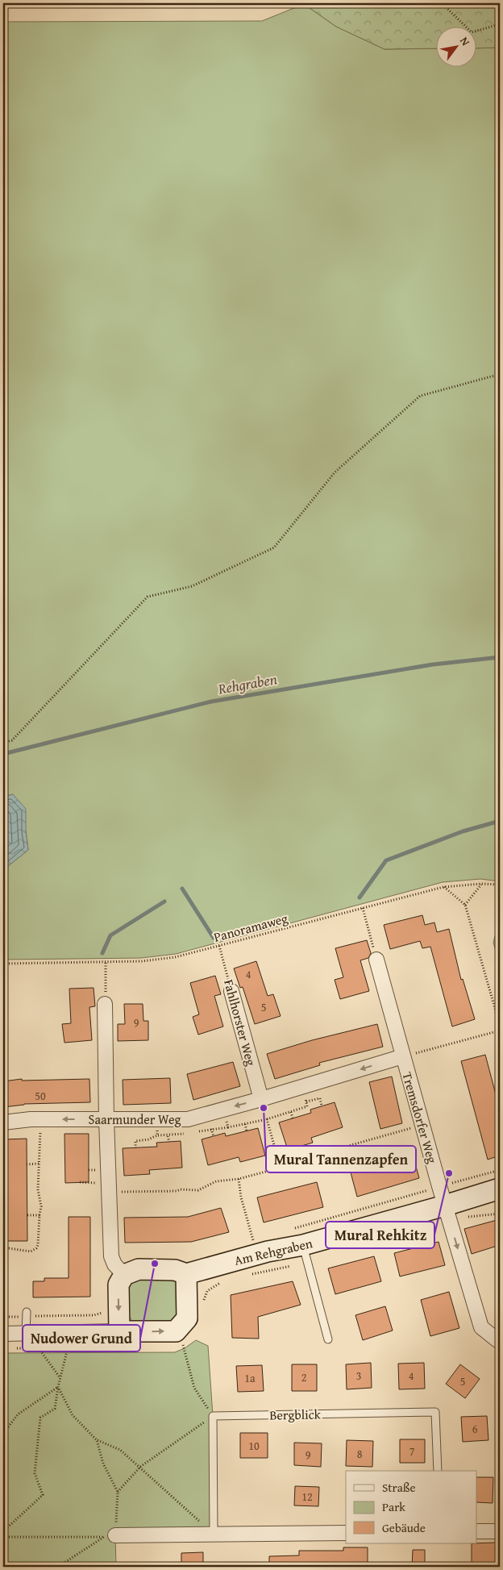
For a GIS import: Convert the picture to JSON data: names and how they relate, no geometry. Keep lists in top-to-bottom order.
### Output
{
  "streets": {
    "street": [
      "Fahlhorster Weg",
      "Tremsdorfer Weg",
      "Saarmunder Weg",
      "Am Rehgraben"
    ],
    "lane": ["Bergblick"],
    "path": ["Panoramaweg"]
  },
  "crossings": [
    ["Panoramaweg", "Fahlhorster Weg"],
    ["Fahlhorster Weg", "Saarmunder Weg"],
    ["Tremsdorfer Weg", "Saarmunder Weg"],
    ["Tremsdorfer Weg", "Am Rehgraben"]
  ],
  "one_way": ["Tremsdorfer Weg", "Saarmunder Weg"],
  "water": ["Rehgraben"],
  "places": ["Mural Tannenzapfen", "Mural Rehkitz", "Nudower Grund"],
  "house_numbers": [
    "4",
    "5",
    "9",
    "50",
    "3",
    "4",
    "2",
    "1a",
    "5",
    "6",
    "10",
    "7",
    "8",
    "9",
    "12"
  ],
  "legend": ["Straße", "Park", "Gebäude"],
  "north": "top right"
}
